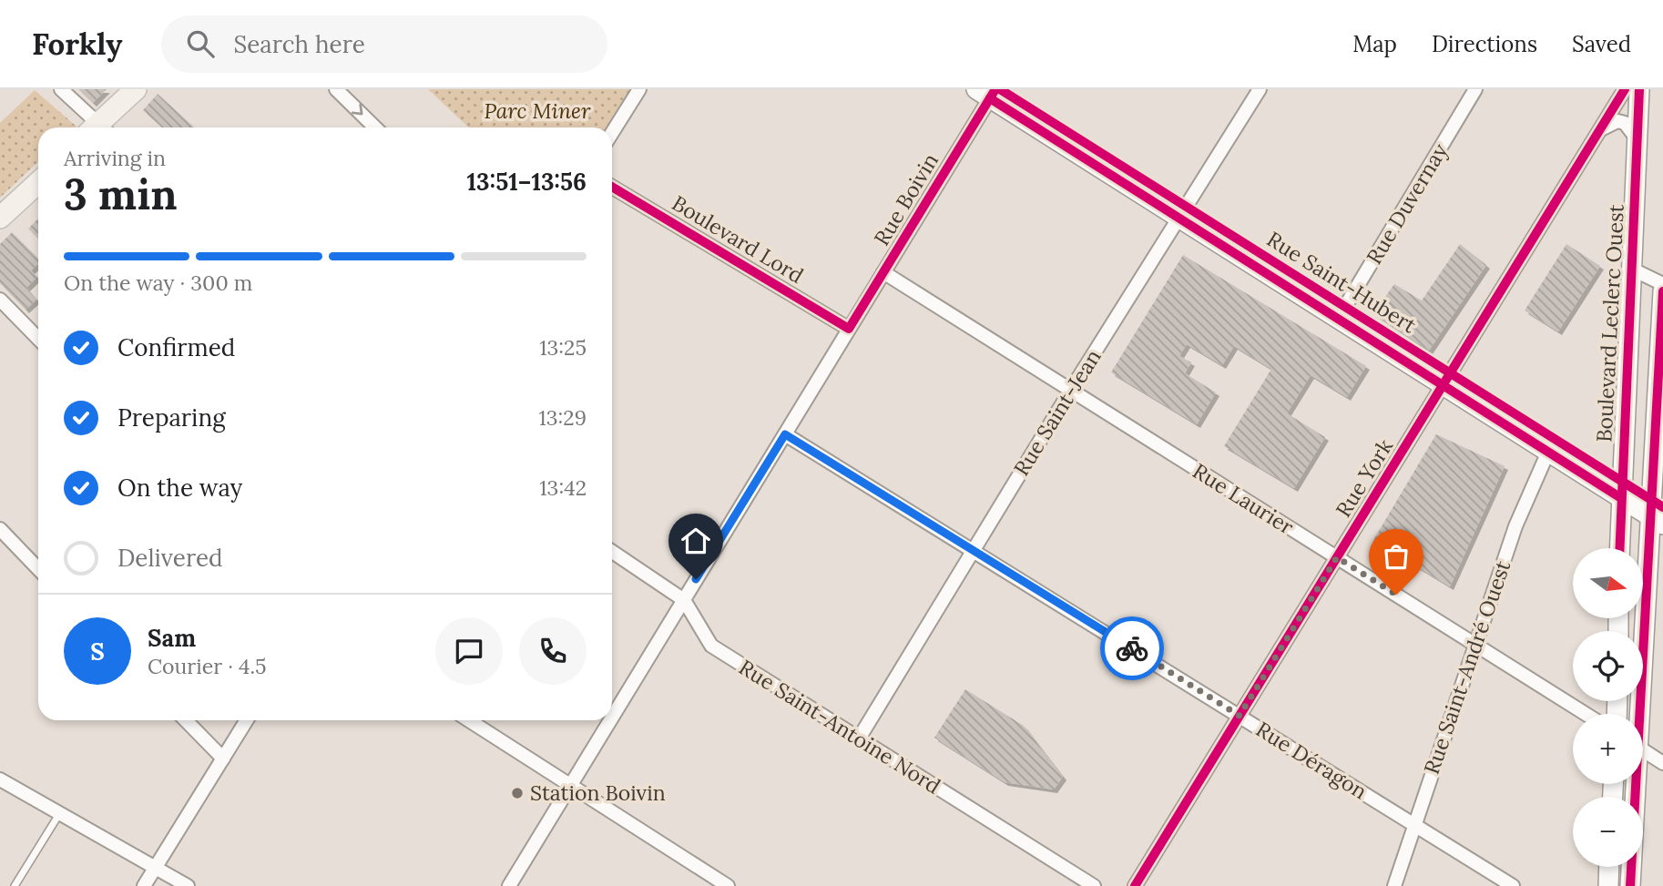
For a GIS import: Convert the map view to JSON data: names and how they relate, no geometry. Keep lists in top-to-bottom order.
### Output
{
  "streets": {
    "street": [
      "Rue Boivin",
      "Rue Duvernay",
      "Boulevard Lord",
      "Rue Saint-Hubert",
      "Boulevard Leclerc Ouest",
      "Rue Saint-Jean",
      "Rue York",
      "Rue Laurier",
      "Rue Saint-André Ouest",
      "Rue Saint-Antoine Nord",
      "Rue Déragon"
    ]
  },
  "crossings": [
    ["Rue Boivin", "Boulevard Lord"],
    ["Rue Boivin", "Rue Saint-Hubert"],
    ["Rue Boivin", "Rue Laurier"],
    ["Rue Boivin", "Rue Saint-Antoine Nord"],
    ["Rue Boivin", "Rue Déragon"],
    ["Rue Duvernay", "Rue Saint-Hubert"],
    ["Rue Saint-Hubert", "Boulevard Leclerc Ouest"],
    ["Rue Saint-Hubert", "Rue Saint-Jean"],
    ["Rue Saint-Hubert", "Rue York"],
    ["Rue Saint-Hubert", "Rue Saint-André Ouest"],
    ["Rue Saint-Jean", "Rue Laurier"],
    ["Rue Saint-Jean", "Rue Saint-Antoine Nord"],
    ["Rue Saint-Jean", "Rue Déragon"],
    ["Rue York", "Rue Laurier"],
    ["Rue York", "Rue Déragon"],
    ["Rue Laurier", "Rue Saint-André Ouest"],
    ["Rue Saint-André Ouest", "Rue Déragon"]
  ],
  "parks": ["Parc Miner"],
  "places": ["Station Boivin"],
  "north": "right",
  "page": {
    "header": "Forkly",
    "search": "Search here",
    "nav": ["Map", "Directions", "Saved"],
    "heading": ["3 min", "Arriving in", "13:51–13:56"],
    "panel": ["Sam", "Courier · 4.5"],
    "bar": "On the way · 300 m",
    "list": [
      ["Confirmed", "13:25"],
      ["Preparing", "13:29"],
      ["On the way", "13:42"],
      "Delivered"
    ],
    "map_buttons": ["+", "−"],
    "round": "S"
  }
}
